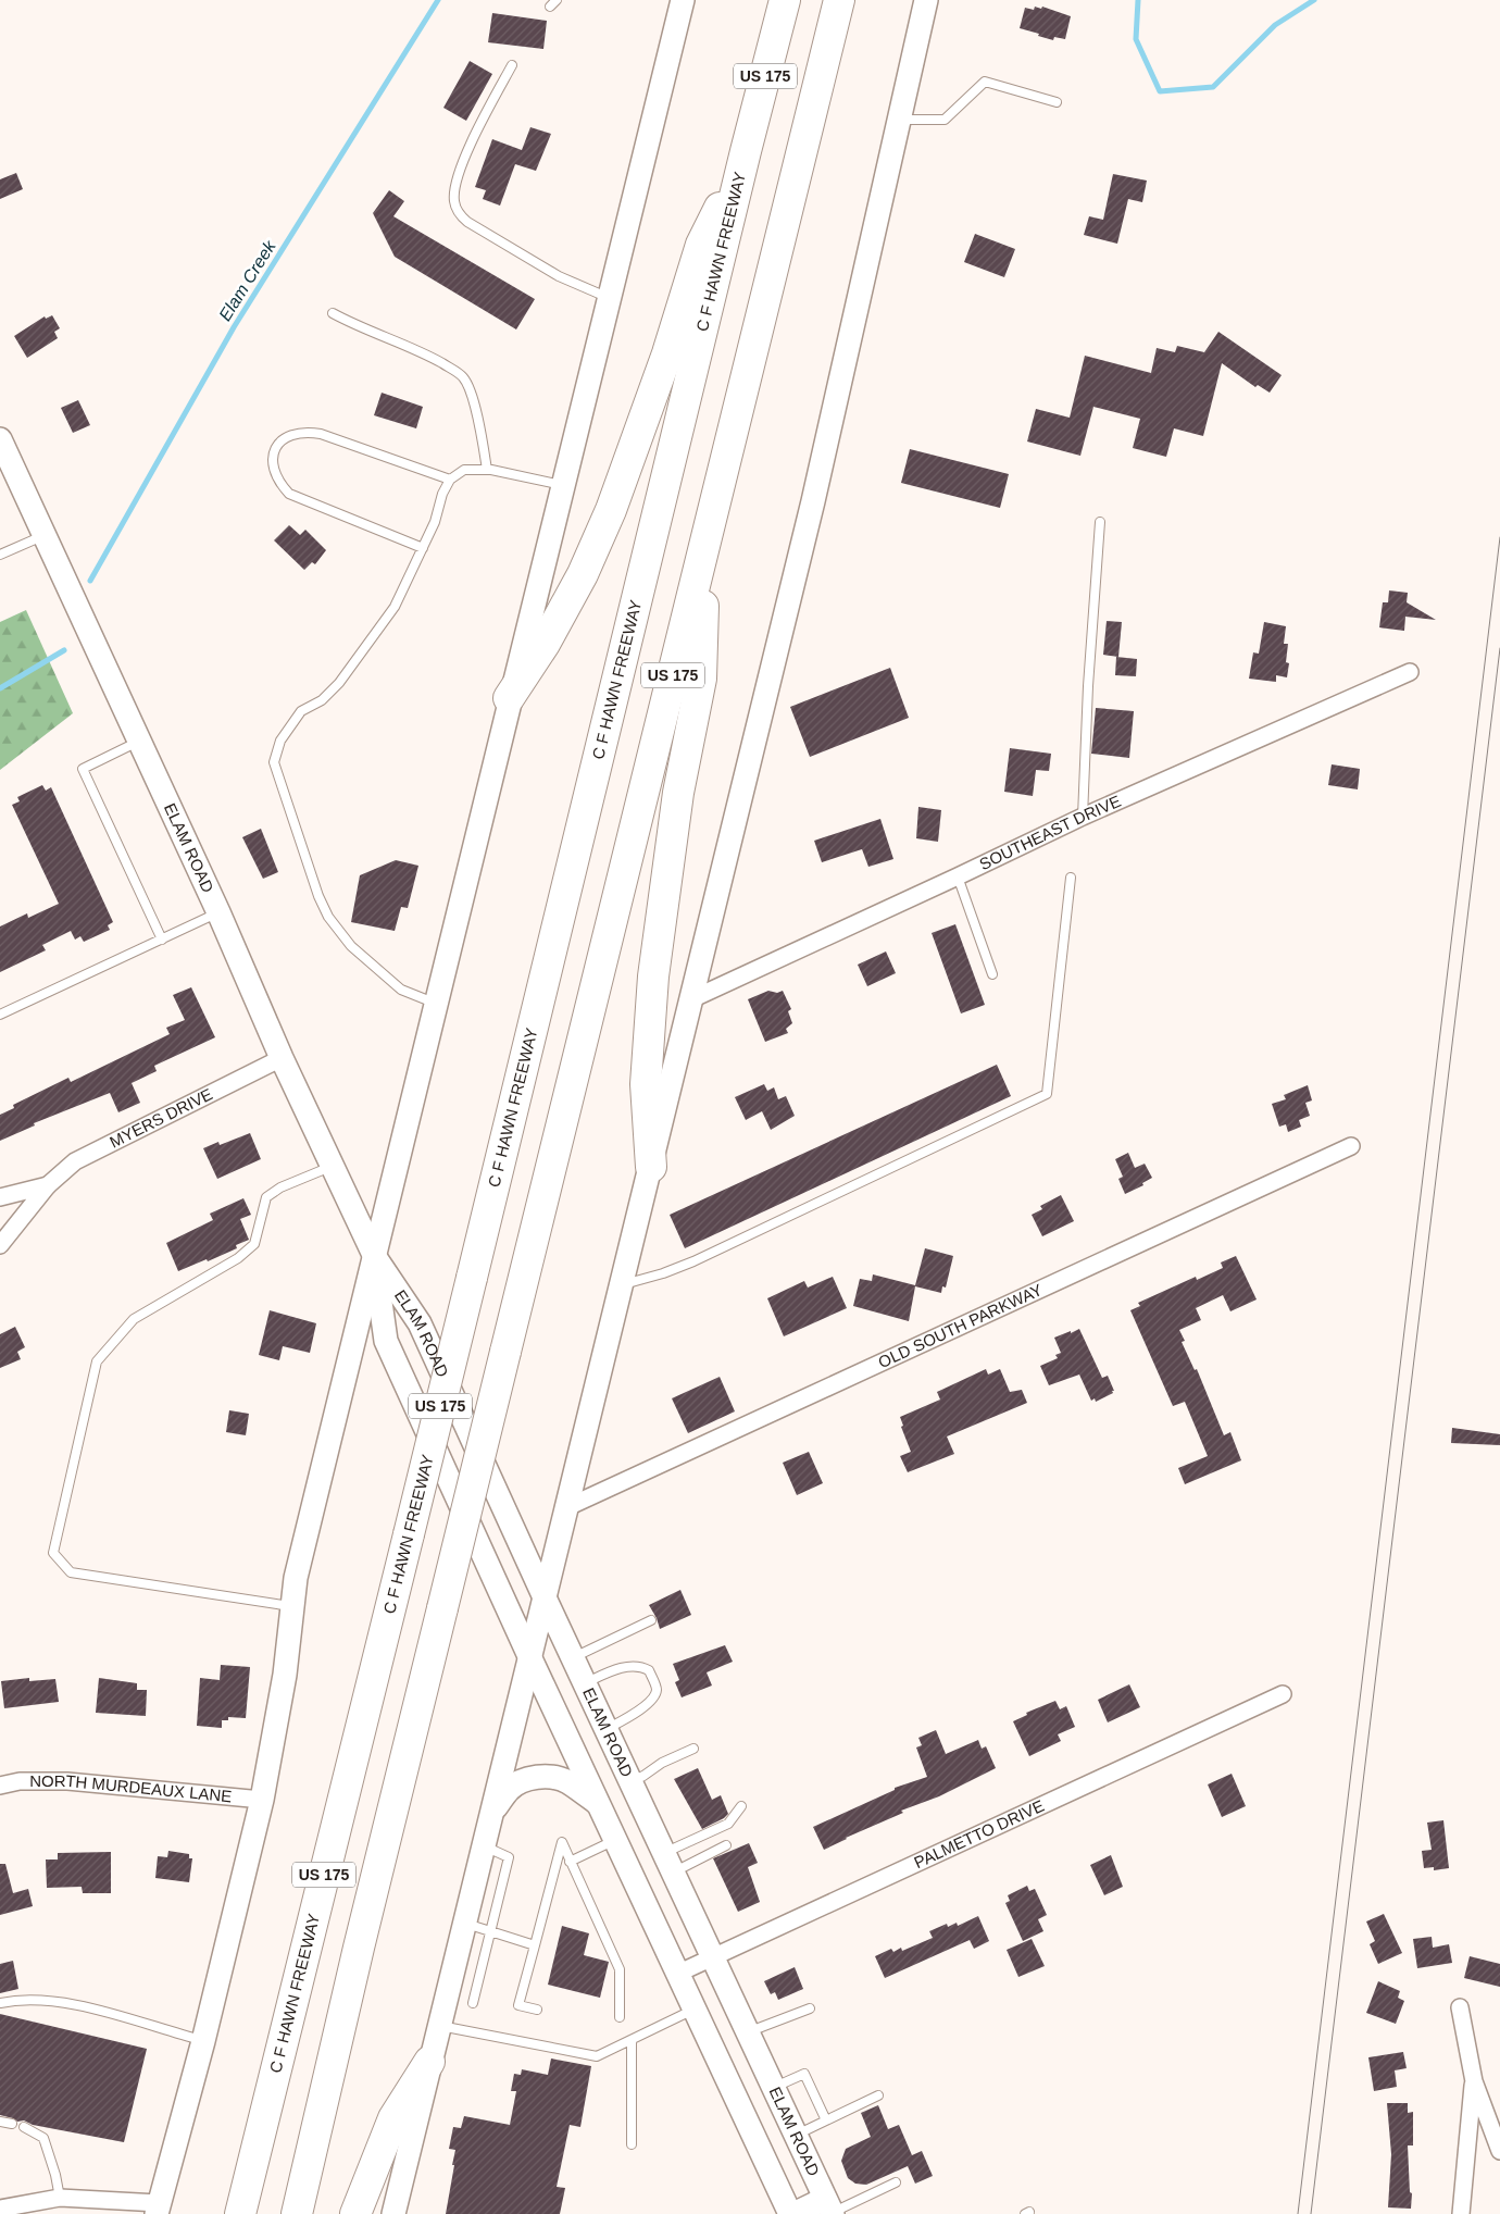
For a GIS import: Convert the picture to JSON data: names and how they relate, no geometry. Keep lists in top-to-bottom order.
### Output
{
  "streets": {
    "highway": ["US 175", "C F HAWN FREEWAY"],
    "main road": ["ELAM ROAD"],
    "street": [
      "SOUTHEAST DRIVE",
      "MYERS DRIVE",
      "OLD SOUTH PARKWAY",
      "NORTH MURDEAUX LANE",
      "PALMETTO DRIVE"
    ]
  },
  "crossings": [
    ["ELAM ROAD", "MYERS DRIVE"],
    ["ELAM ROAD", "PALMETTO DRIVE"]
  ],
  "water": ["Elam Creek"]
}
